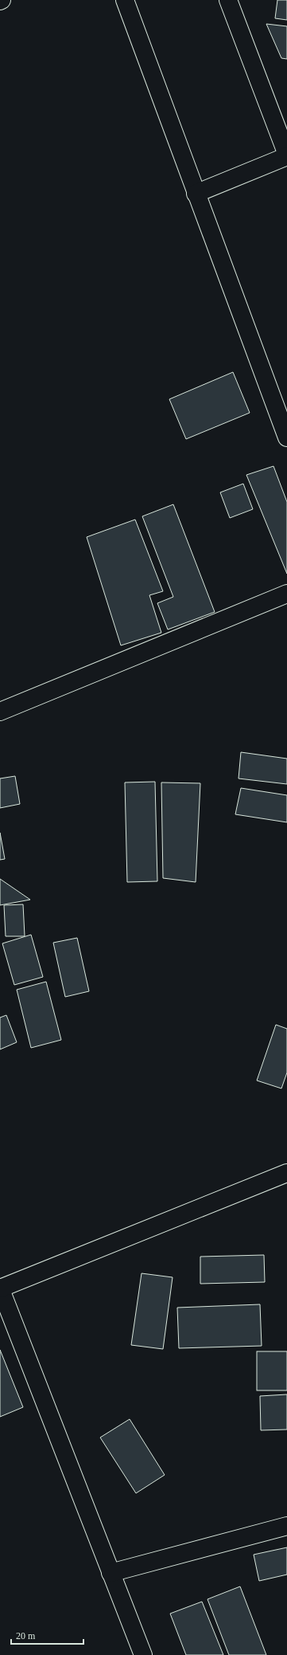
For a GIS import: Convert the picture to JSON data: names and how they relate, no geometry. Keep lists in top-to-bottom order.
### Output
{
  "scale_bar": "20 m"
}
